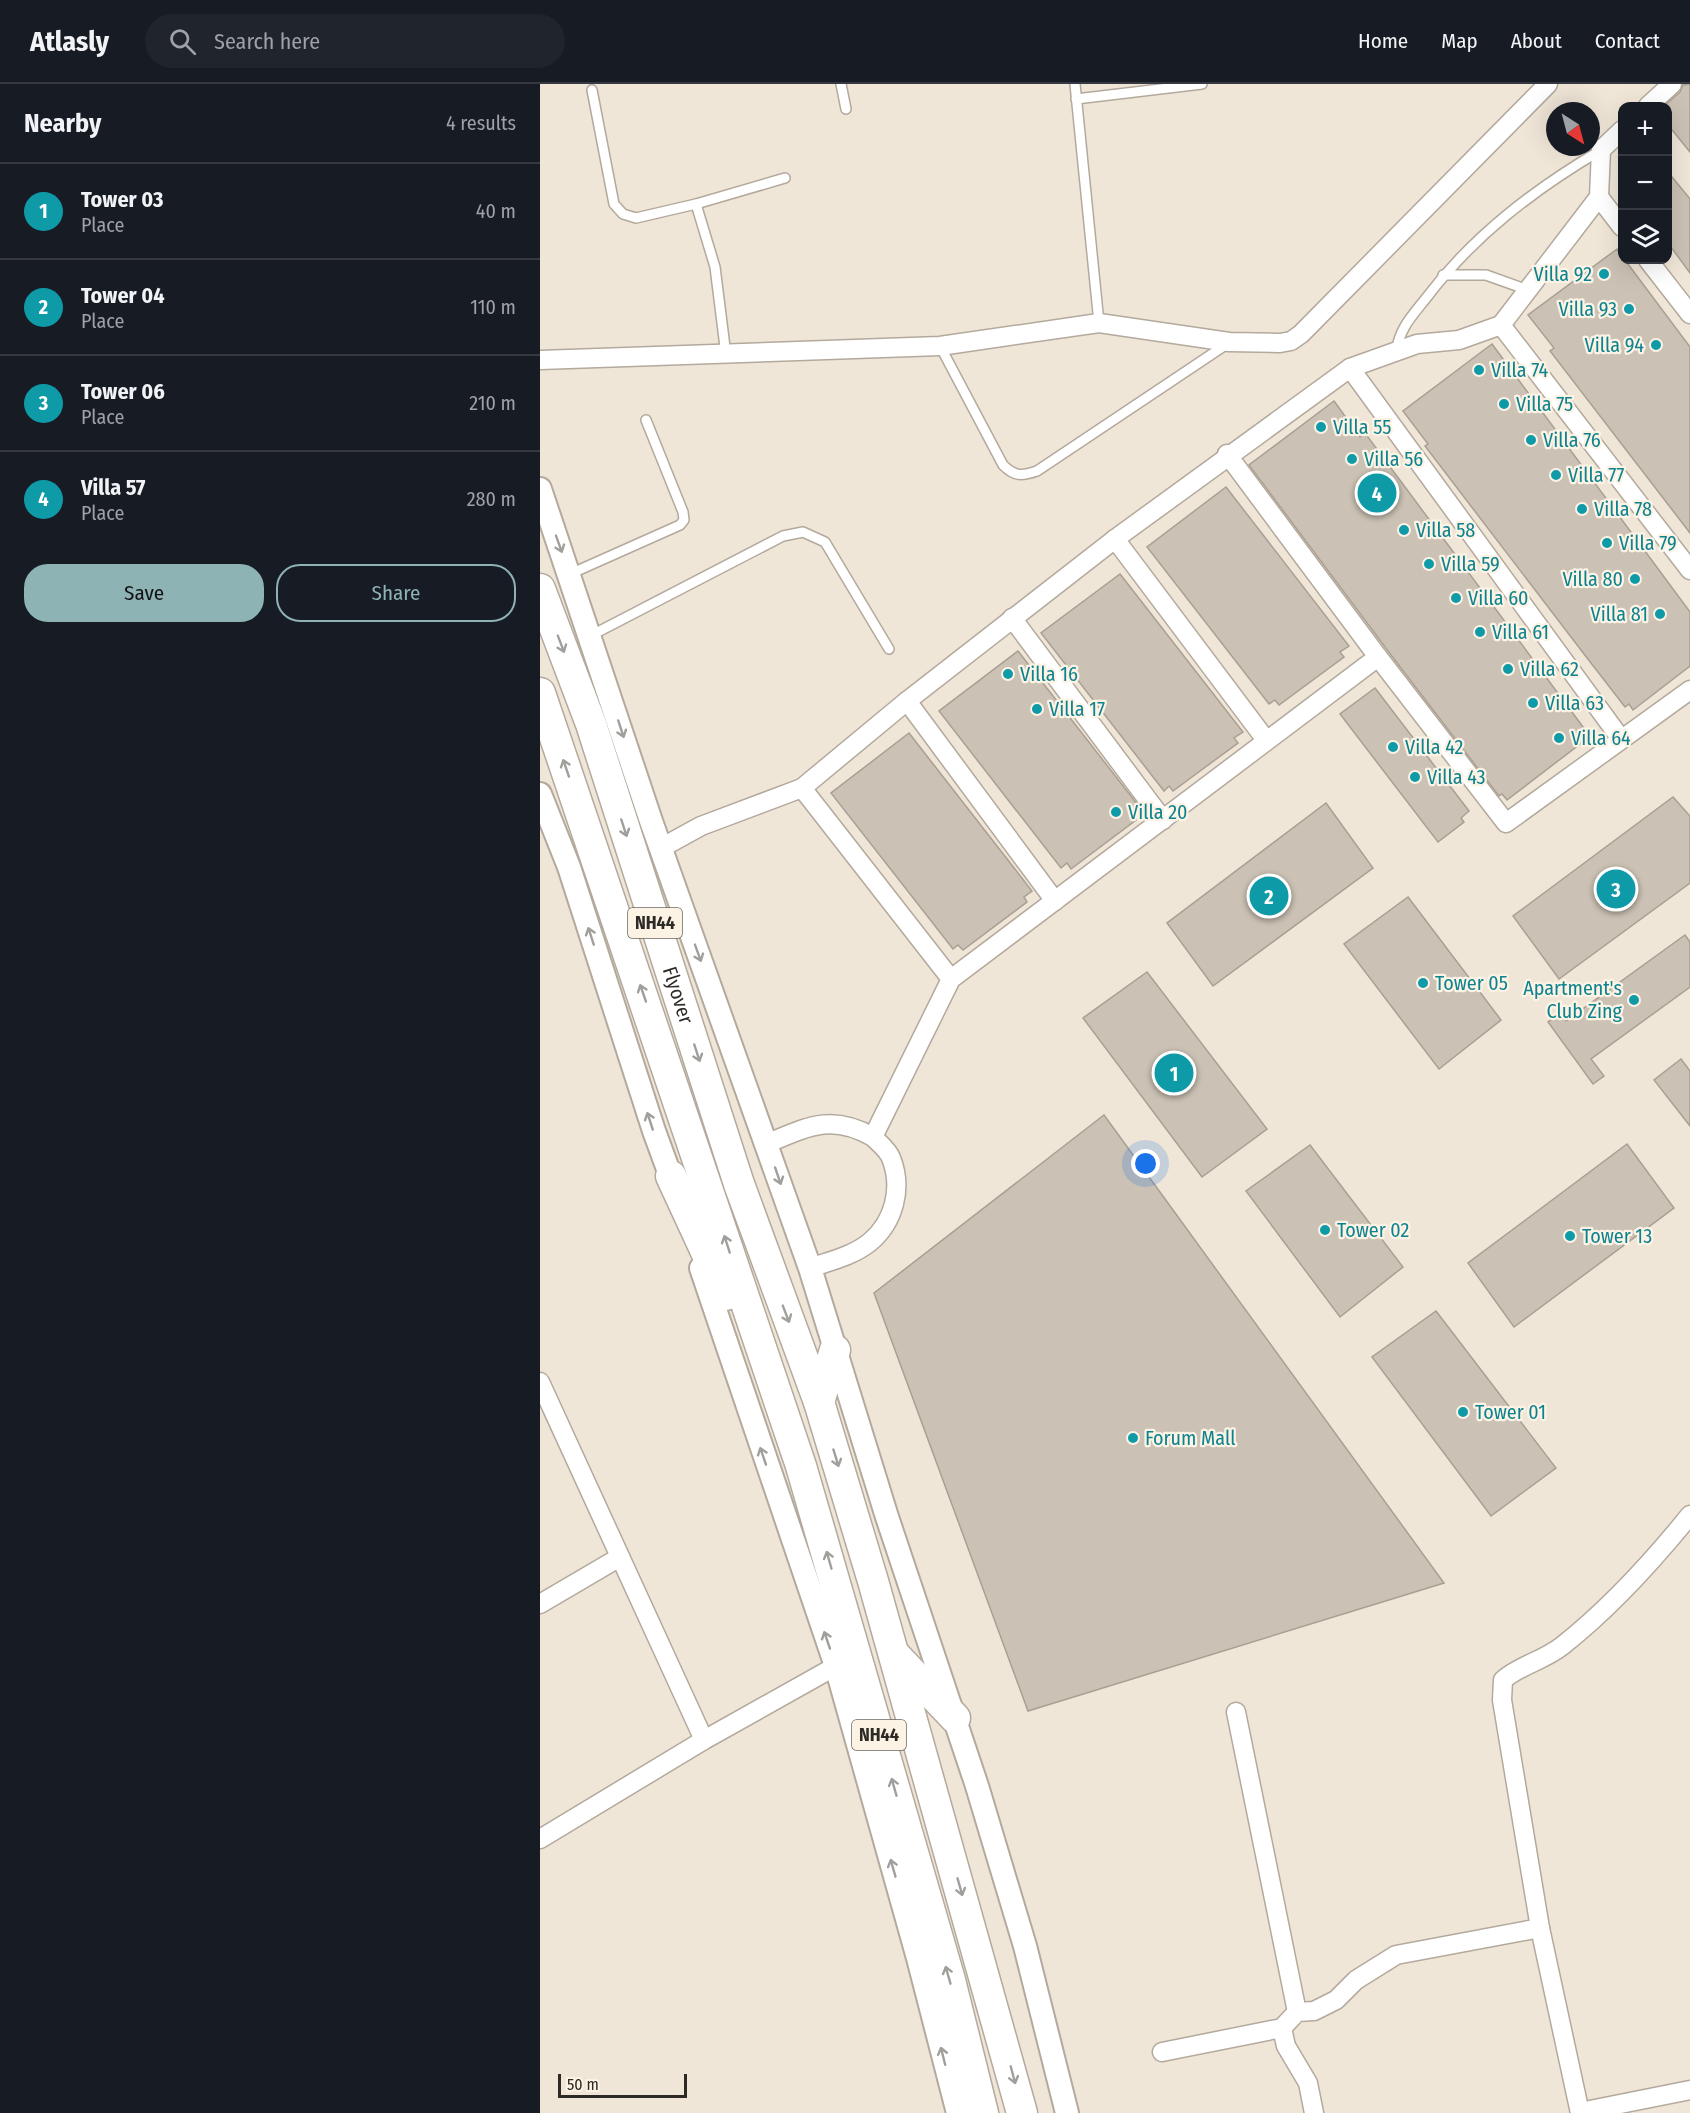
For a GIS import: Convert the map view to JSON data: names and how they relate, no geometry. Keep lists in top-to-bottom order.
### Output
{
  "streets": {
    "highway": ["NH44", "Flyover"]
  },
  "crossings": [
    ["NH44", "Flyover"]
  ],
  "places": [
    "Villa 92",
    "Villa 93",
    "Villa 94",
    "Villa 74",
    "Villa 75",
    "Villa 55",
    "Villa 76",
    "Villa 56",
    "Villa 77",
    "Villa 78",
    "Villa 58",
    "Villa 79",
    "Villa 59",
    "Villa 80",
    "Villa 60",
    "Villa 81",
    "Villa 61",
    "Villa 62",
    "Villa 16",
    "Villa 63",
    "Villa 17",
    "Villa 64",
    "Villa 42",
    "Villa 43",
    "Villa 20",
    "Tower 05",
    "Apartment's Club Zing",
    "Tower 02",
    "Tower 13",
    "Tower 01",
    "Forum Mall"
  ],
  "scale_bar": "50 m",
  "north": "bottom right",
  "page": {
    "header": "Atlasly",
    "search": "Search here",
    "nav": [
      "Home",
      "Map",
      "About",
      "Contact"
    ],
    "heading": ["Nearby", "4 results"],
    "map_buttons": ["+", "−"],
    "list": [
      {
        "mark": "1",
        "name": "Tower 03",
        "note": "Place",
        "value": "40 m"
      },
      {
        "mark": "2",
        "name": "Tower 04",
        "note": "Place",
        "value": "110 m"
      },
      {
        "mark": "3",
        "name": "Tower 06",
        "note": "Place",
        "value": "210 m"
      },
      {
        "mark": "4",
        "name": "Villa 57",
        "note": "Place",
        "value": "280 m"
      }
    ],
    "pins": [
      "4",
      "3",
      "2",
      "1"
    ],
    "buttons": ["Save", "Share"],
    "scale": "50 m"
  }
}
